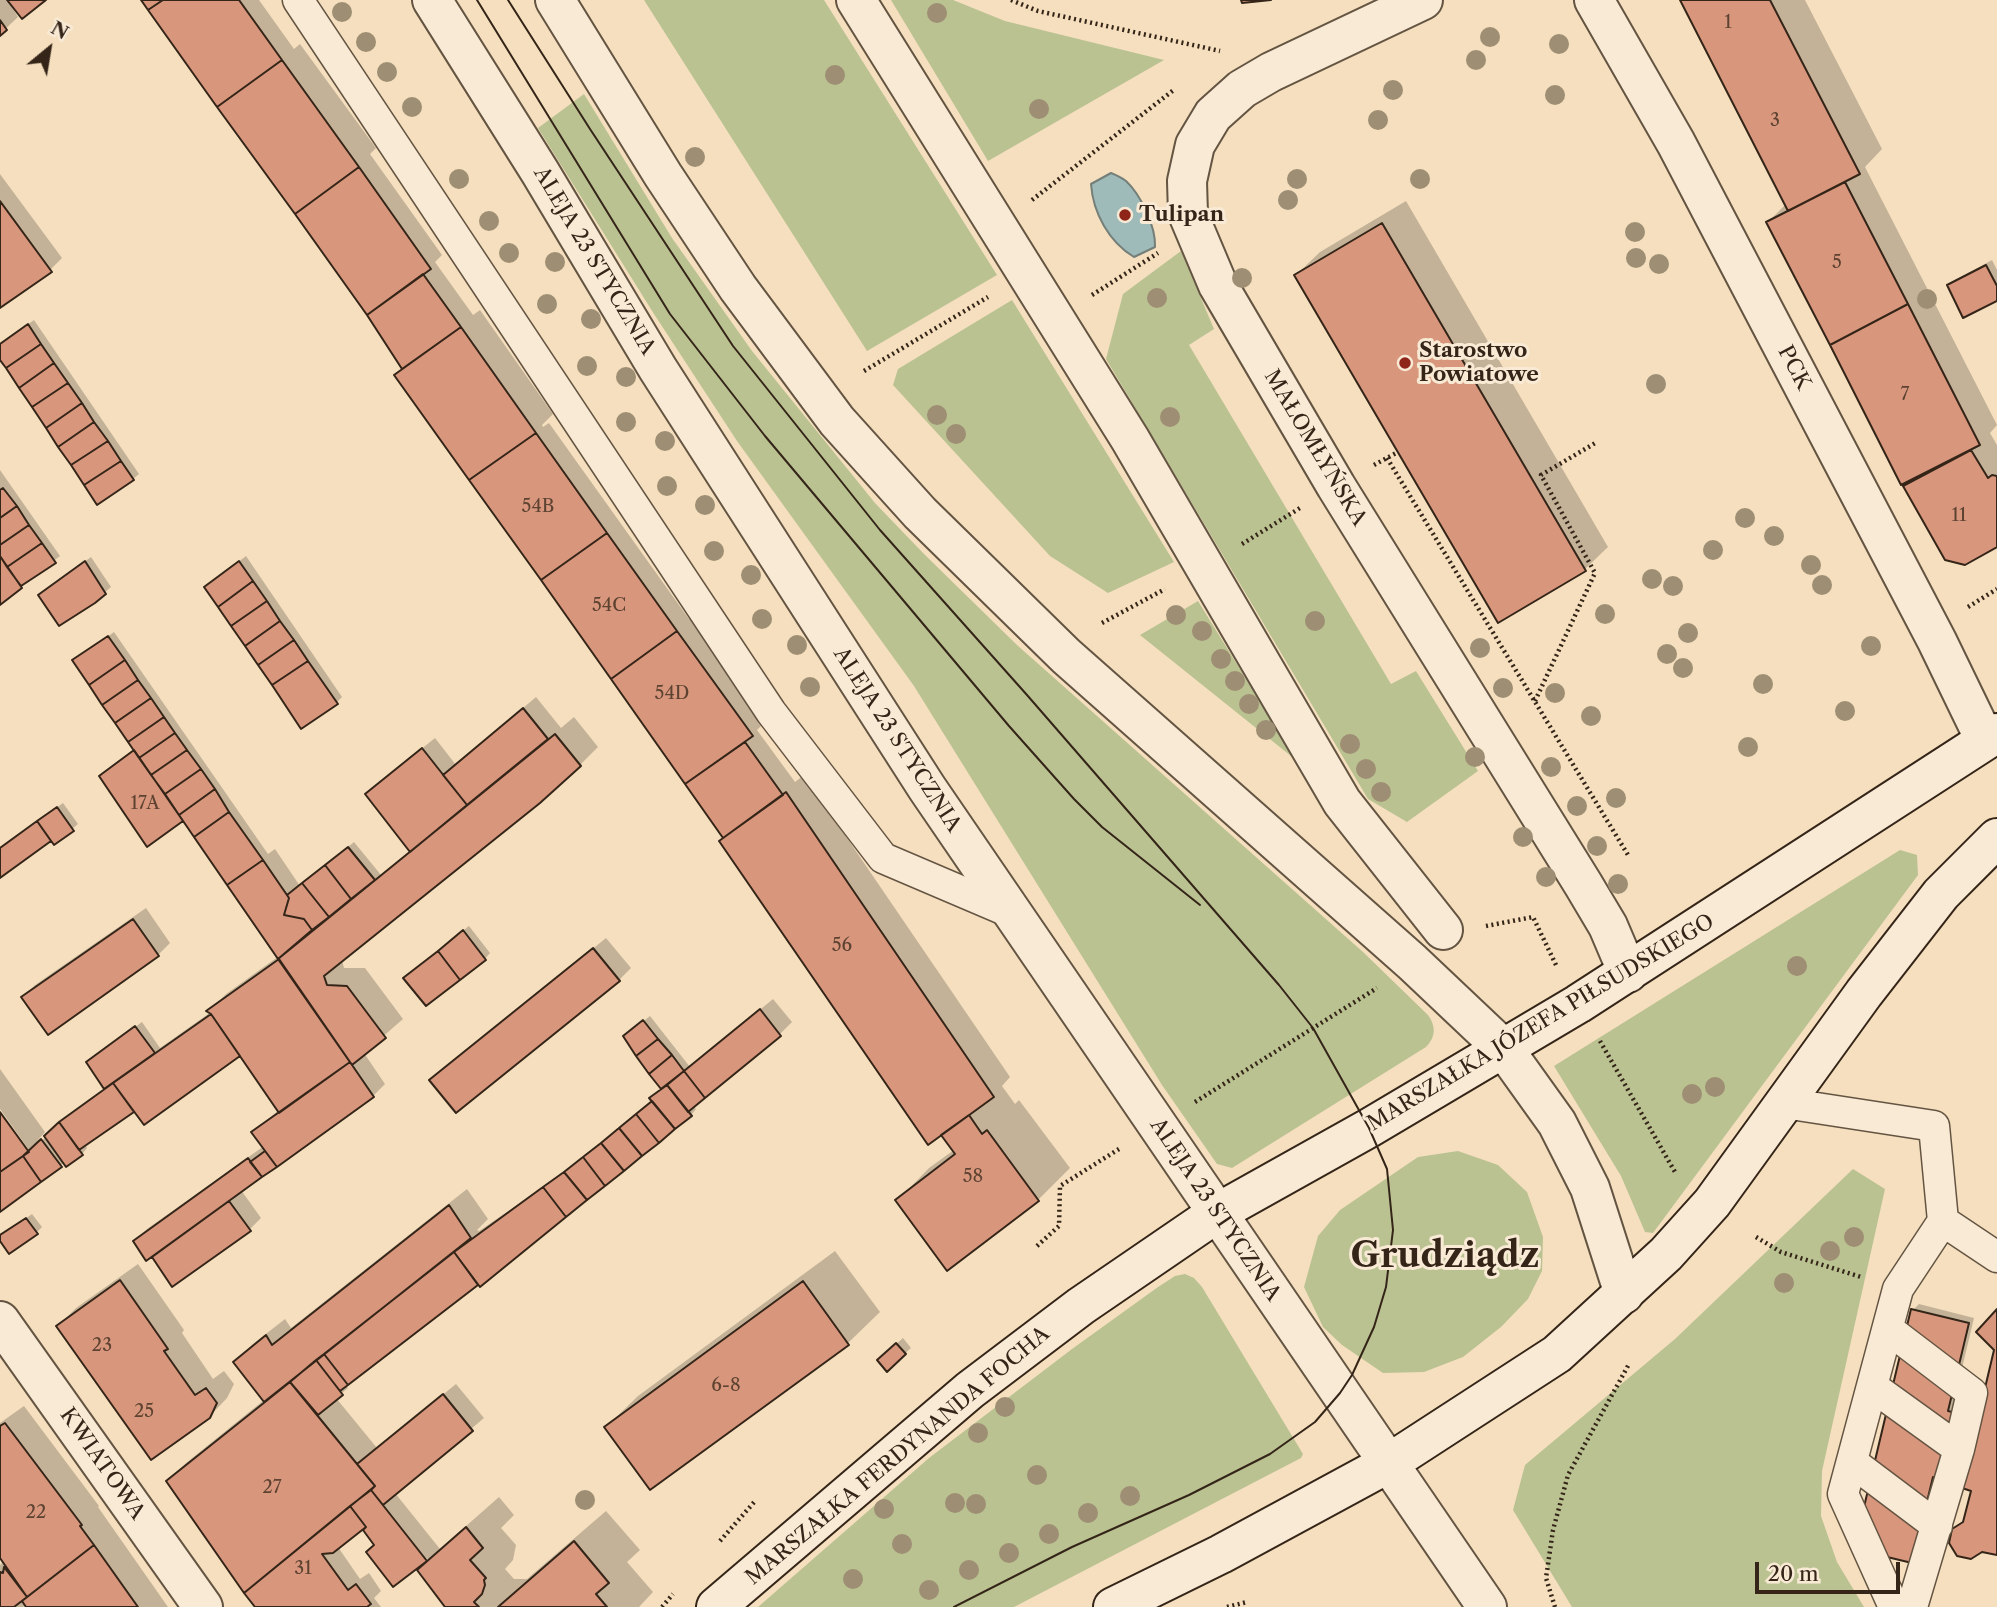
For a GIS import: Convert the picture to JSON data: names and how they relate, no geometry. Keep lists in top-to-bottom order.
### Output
{
  "streets": {
    "street": [
      "ALEJA 23 STYCZNIA",
      "PCK",
      "MAŁOMŁYŃSKA",
      "MARSZAŁKA JÓZEFA PIŁSUDSKIEGO",
      "MARSZAŁKA FERDYNANDA FOCHA",
      "KWIATOWA"
    ]
  },
  "crossings": [
    ["ALEJA 23 STYCZNIA", "MARSZAŁKA JÓZEFA PIŁSUDSKIEGO"],
    ["PCK", "MARSZAŁKA JÓZEFA PIŁSUDSKIEGO"],
    ["MAŁOMŁYŃSKA", "MARSZAŁKA JÓZEFA PIŁSUDSKIEGO"],
    ["MARSZAŁKA JÓZEFA PIŁSUDSKIEGO", "MARSZAŁKA FERDYNANDA FOCHA"]
  ],
  "districts": ["Grudziądz"],
  "places": ["Tulipan", "Starostwo Powiatowe"],
  "house_numbers": [
    "1",
    "3",
    "5",
    "7",
    "54B",
    "11",
    "54C",
    "54D",
    "17A",
    "56",
    "58",
    "23",
    "6-8",
    "25",
    "27",
    "22",
    "31"
  ],
  "scale_bar": "20 m",
  "north": "top right"
}
